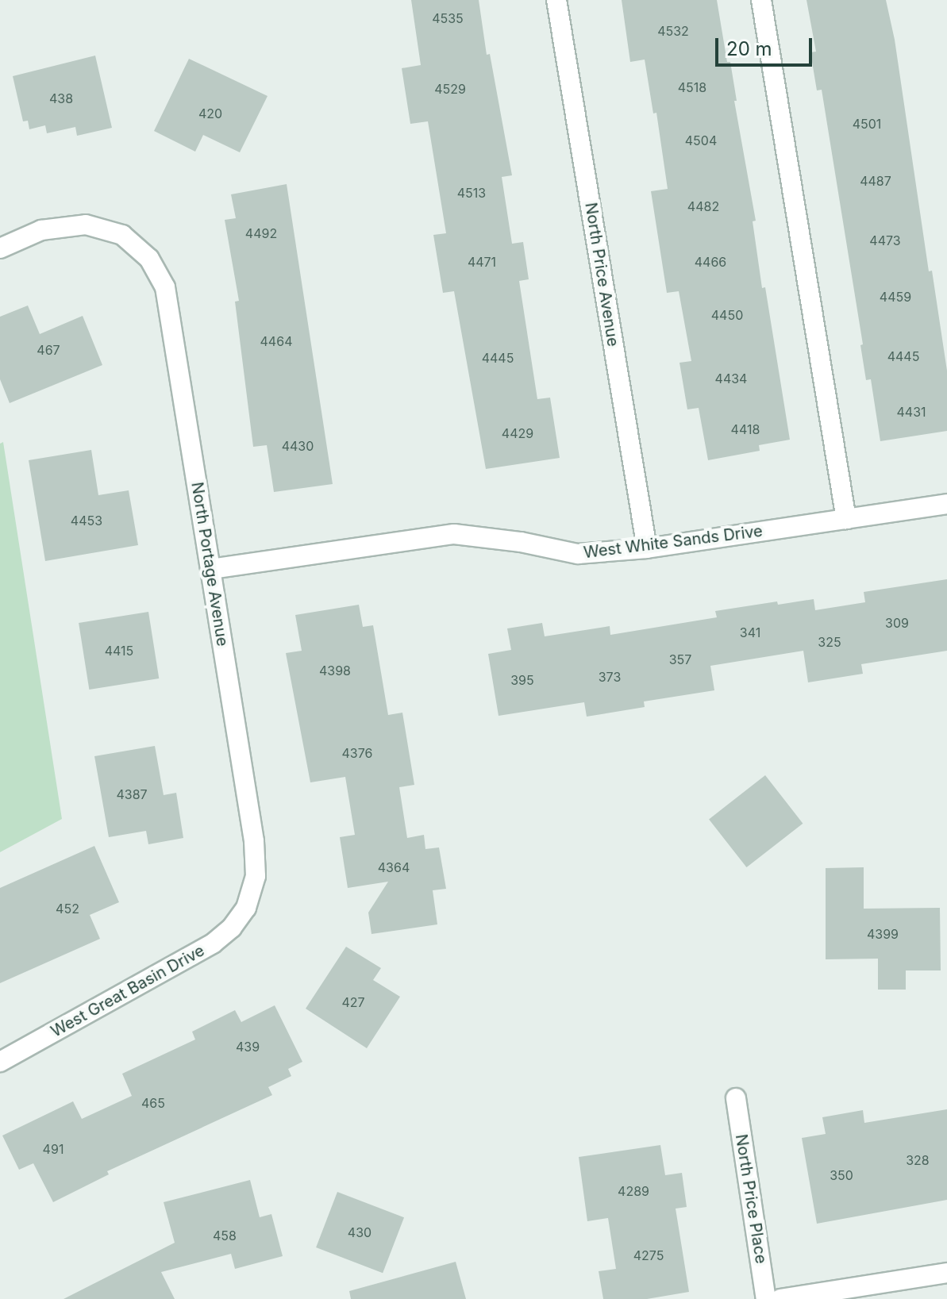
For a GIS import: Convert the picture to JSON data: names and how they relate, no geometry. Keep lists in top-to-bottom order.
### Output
{
  "streets": {
    "street": [
      "North Price Avenue",
      "West White Sands Drive",
      "North Portage Avenue",
      "West Great Basin Drive",
      "North Price Place"
    ]
  },
  "crossings": [
    ["North Price Avenue", "West White Sands Drive"],
    ["West White Sands Drive", "North Portage Avenue"],
    ["North Portage Avenue", "West Great Basin Drive"]
  ],
  "house_numbers": [
    "4535",
    "4532",
    "4518",
    "4529",
    "438",
    "420",
    "4501",
    "4504",
    "4487",
    "4513",
    "4482",
    "4492",
    "4473",
    "4471",
    "4466",
    "4459",
    "4450",
    "4464",
    "467",
    "4445",
    "4445",
    "4434",
    "4431",
    "4418",
    "4429",
    "4430",
    "4453",
    "309",
    "341",
    "325",
    "4415",
    "357",
    "4398",
    "373",
    "395",
    "4376",
    "4387",
    "4364",
    "452",
    "4399",
    "427",
    "439",
    "465",
    "491",
    "328",
    "350",
    "4289",
    "430",
    "458",
    "4275"
  ],
  "scale_bar": "20 m"
}
